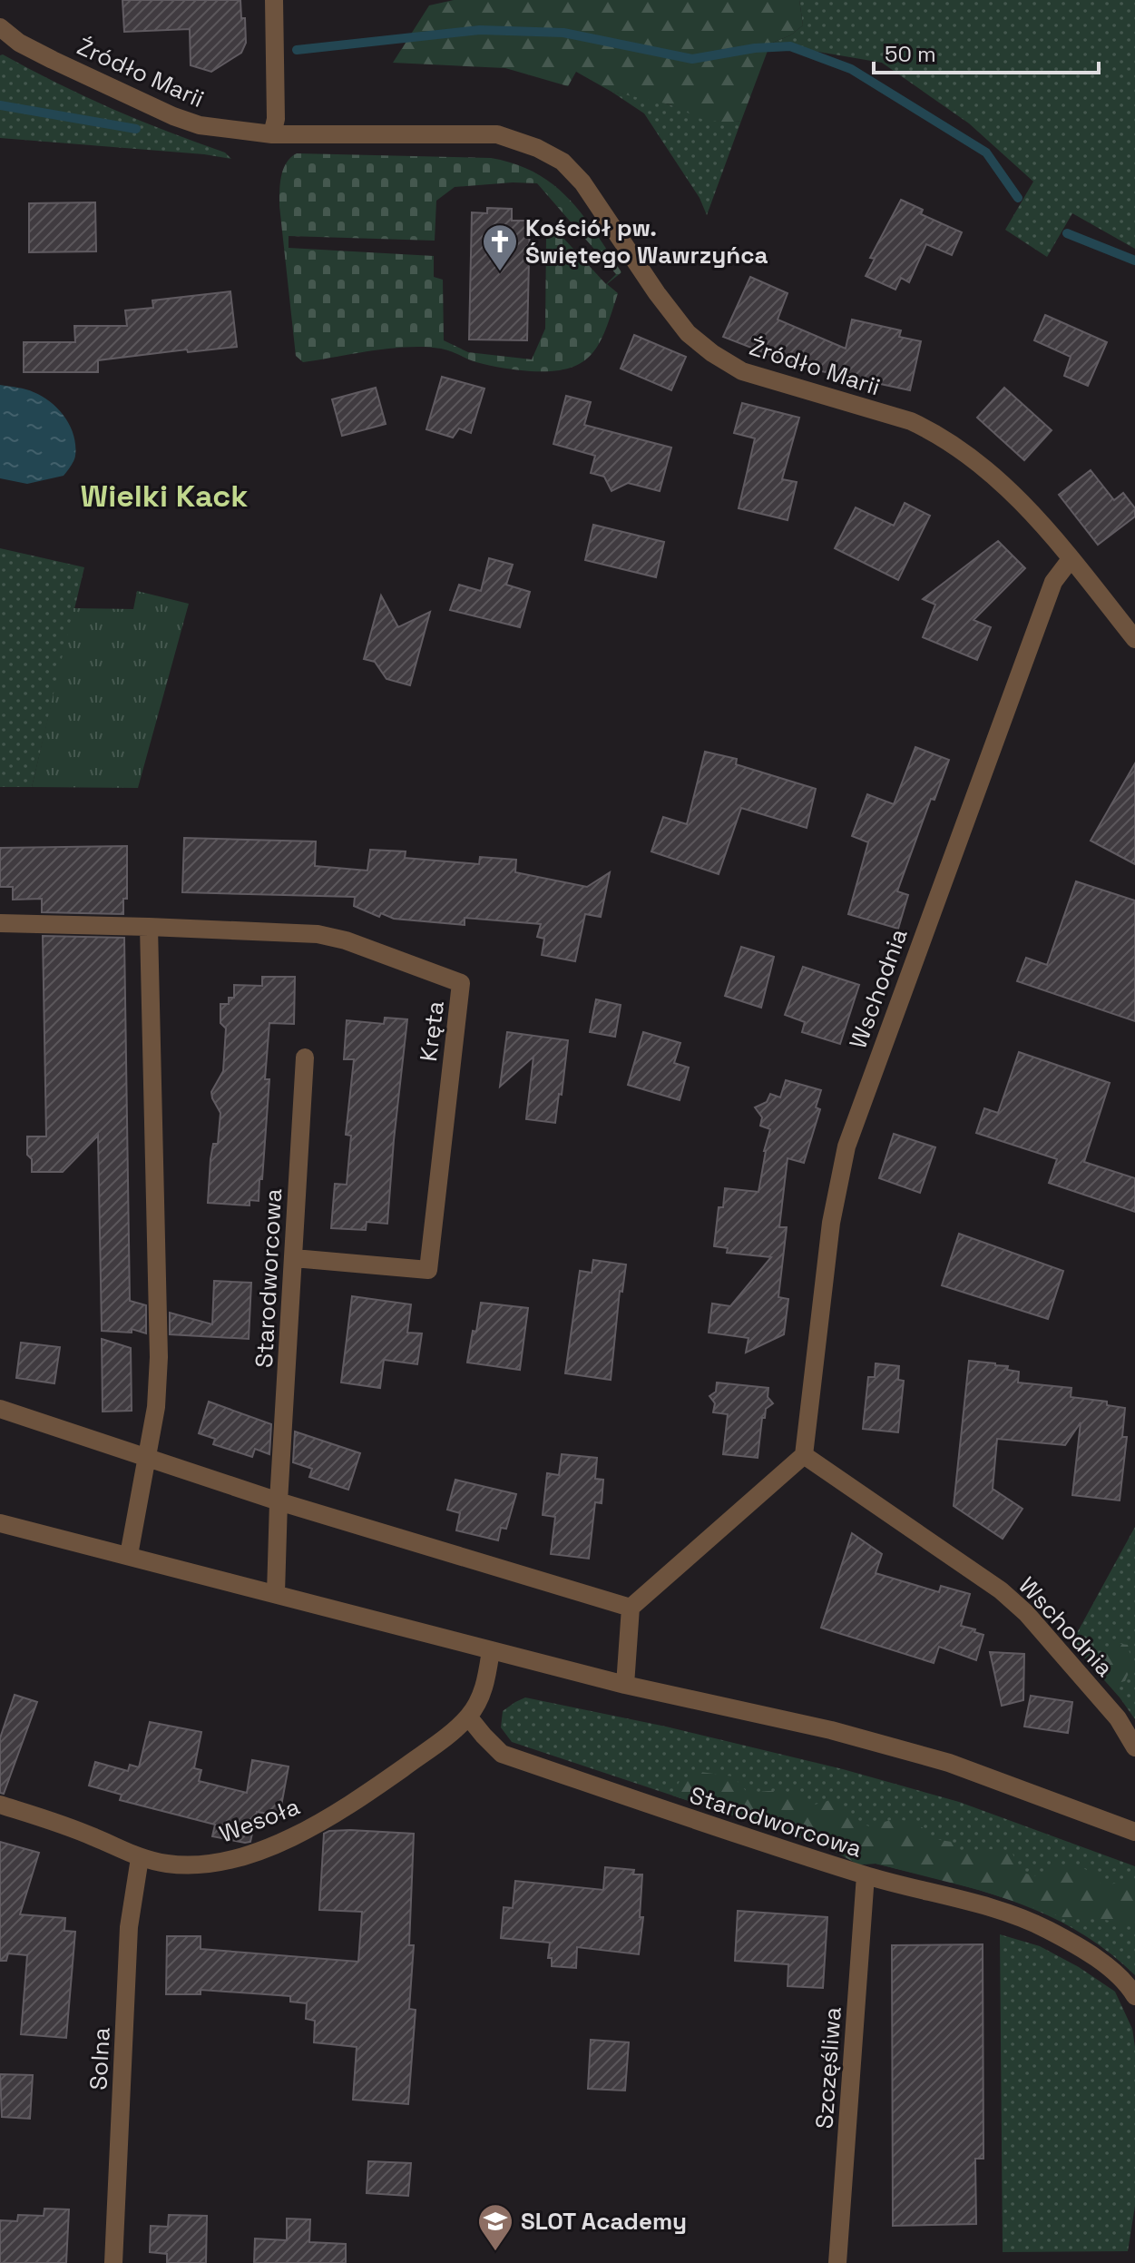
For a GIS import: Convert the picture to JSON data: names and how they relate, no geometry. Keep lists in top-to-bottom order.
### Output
{
  "streets": {
    "street": [
      "Źródło Marii",
      "Wschodnia",
      "Kręta",
      "Starodworcowa",
      "Wesoła",
      "Solna",
      "Szczęśliwa"
    ]
  },
  "crossings": [
    ["Źródło Marii", "Wschodnia"],
    ["Kręta", "Starodworcowa"],
    ["Starodworcowa", "Wesoła"],
    ["Starodworcowa", "Szczęśliwa"],
    ["Wesoła", "Solna"]
  ],
  "districts": ["Wielki Kack"],
  "places": {
    "church": ["Kościół pw. Świętego Wawrzyńca"],
    "school or university": ["SLOT Academy"]
  },
  "scale_bar": "50 m"
}
